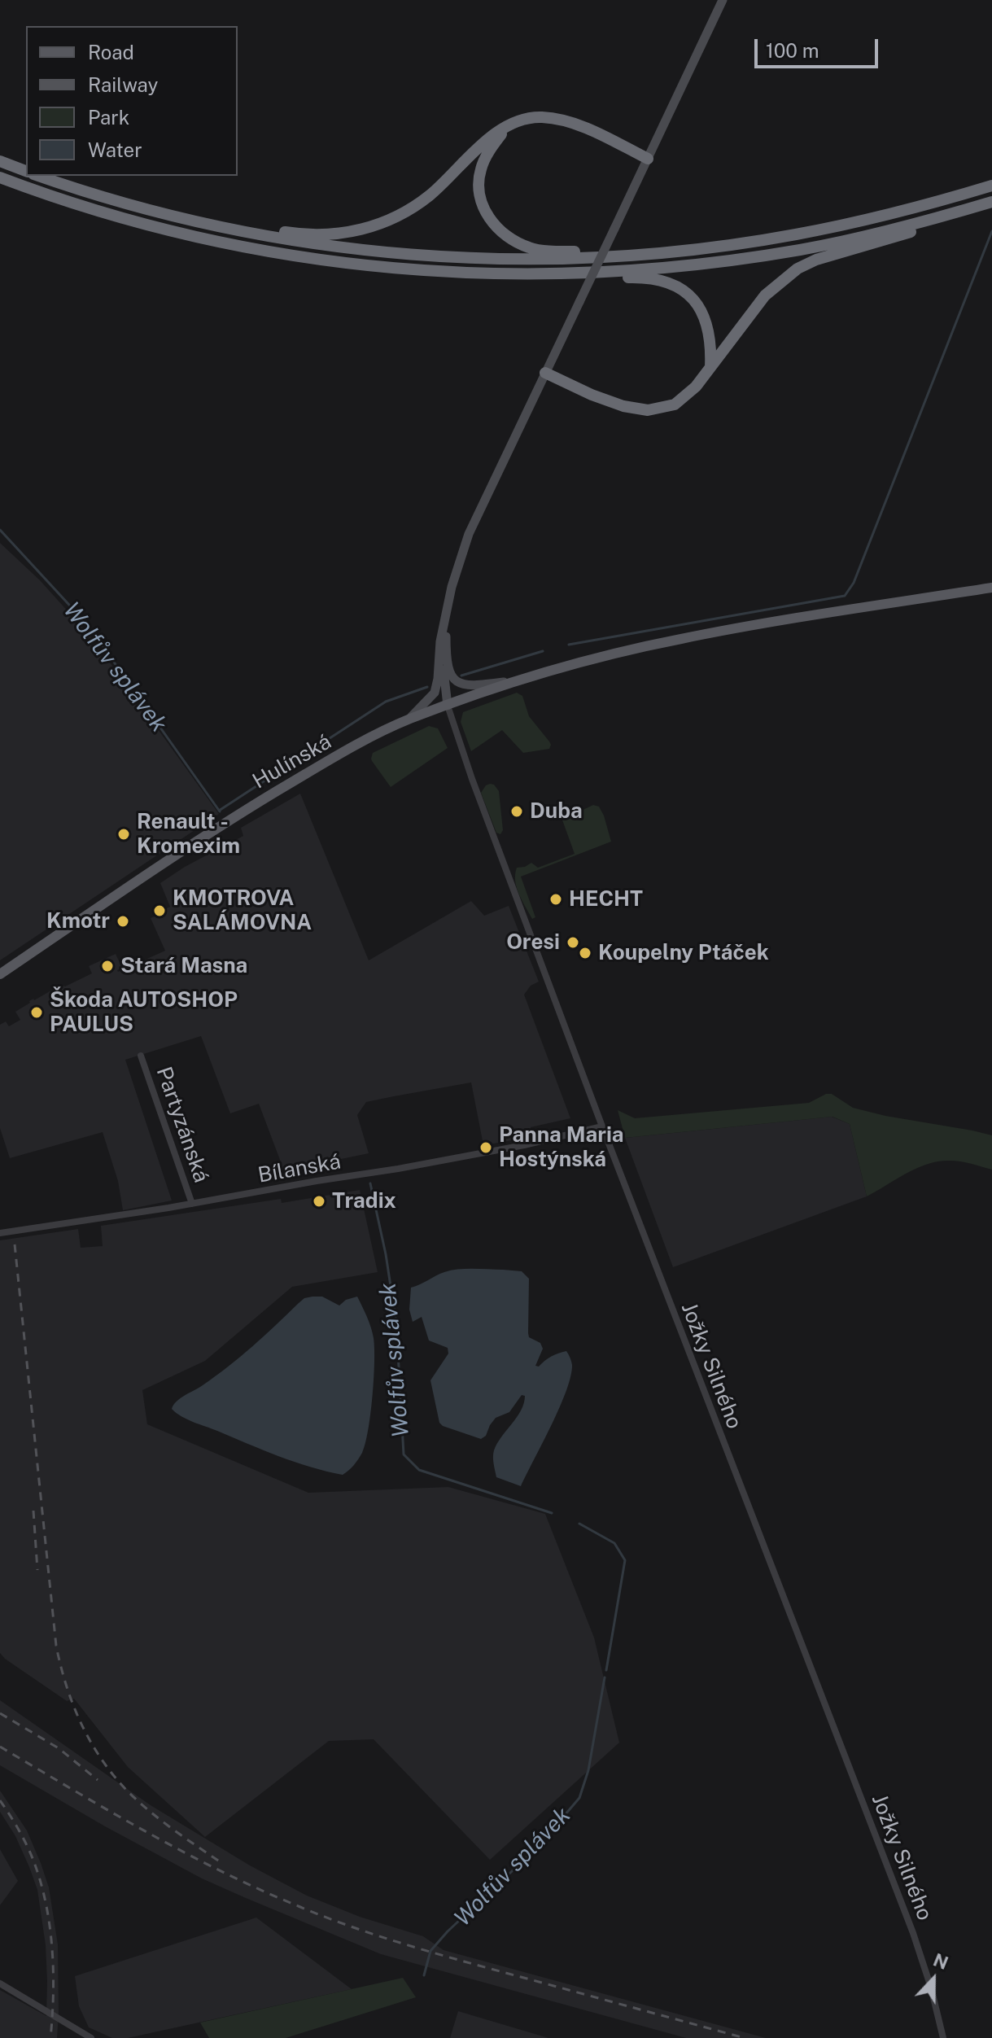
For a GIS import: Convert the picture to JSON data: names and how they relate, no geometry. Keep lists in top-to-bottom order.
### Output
{
  "streets": {
    "main road": ["Hulínská"],
    "street": ["Partyzánská", "Bílanská", "Jožky Silného"]
  },
  "crossings": [
    ["Hulínská", "Jožky Silného"],
    ["Partyzánská", "Bílanská"],
    ["Bílanská", "Jožky Silného"]
  ],
  "water": ["Wolfův splávek"],
  "places": [
    "Duba",
    "Renault - Kromexim",
    "HECHT",
    "KMOTROVA SALÁMOVNA",
    "Kmotr",
    "Oresi",
    "Koupelny Ptáček",
    "Stará Masna",
    "Škoda AUTOSHOP PAULUS",
    "Panna Maria Hostýnská",
    "Tradix"
  ],
  "legend": [
    "Road",
    "Railway",
    "Park",
    "Water"
  ],
  "scale_bar": "100 m",
  "north": "top"
}
